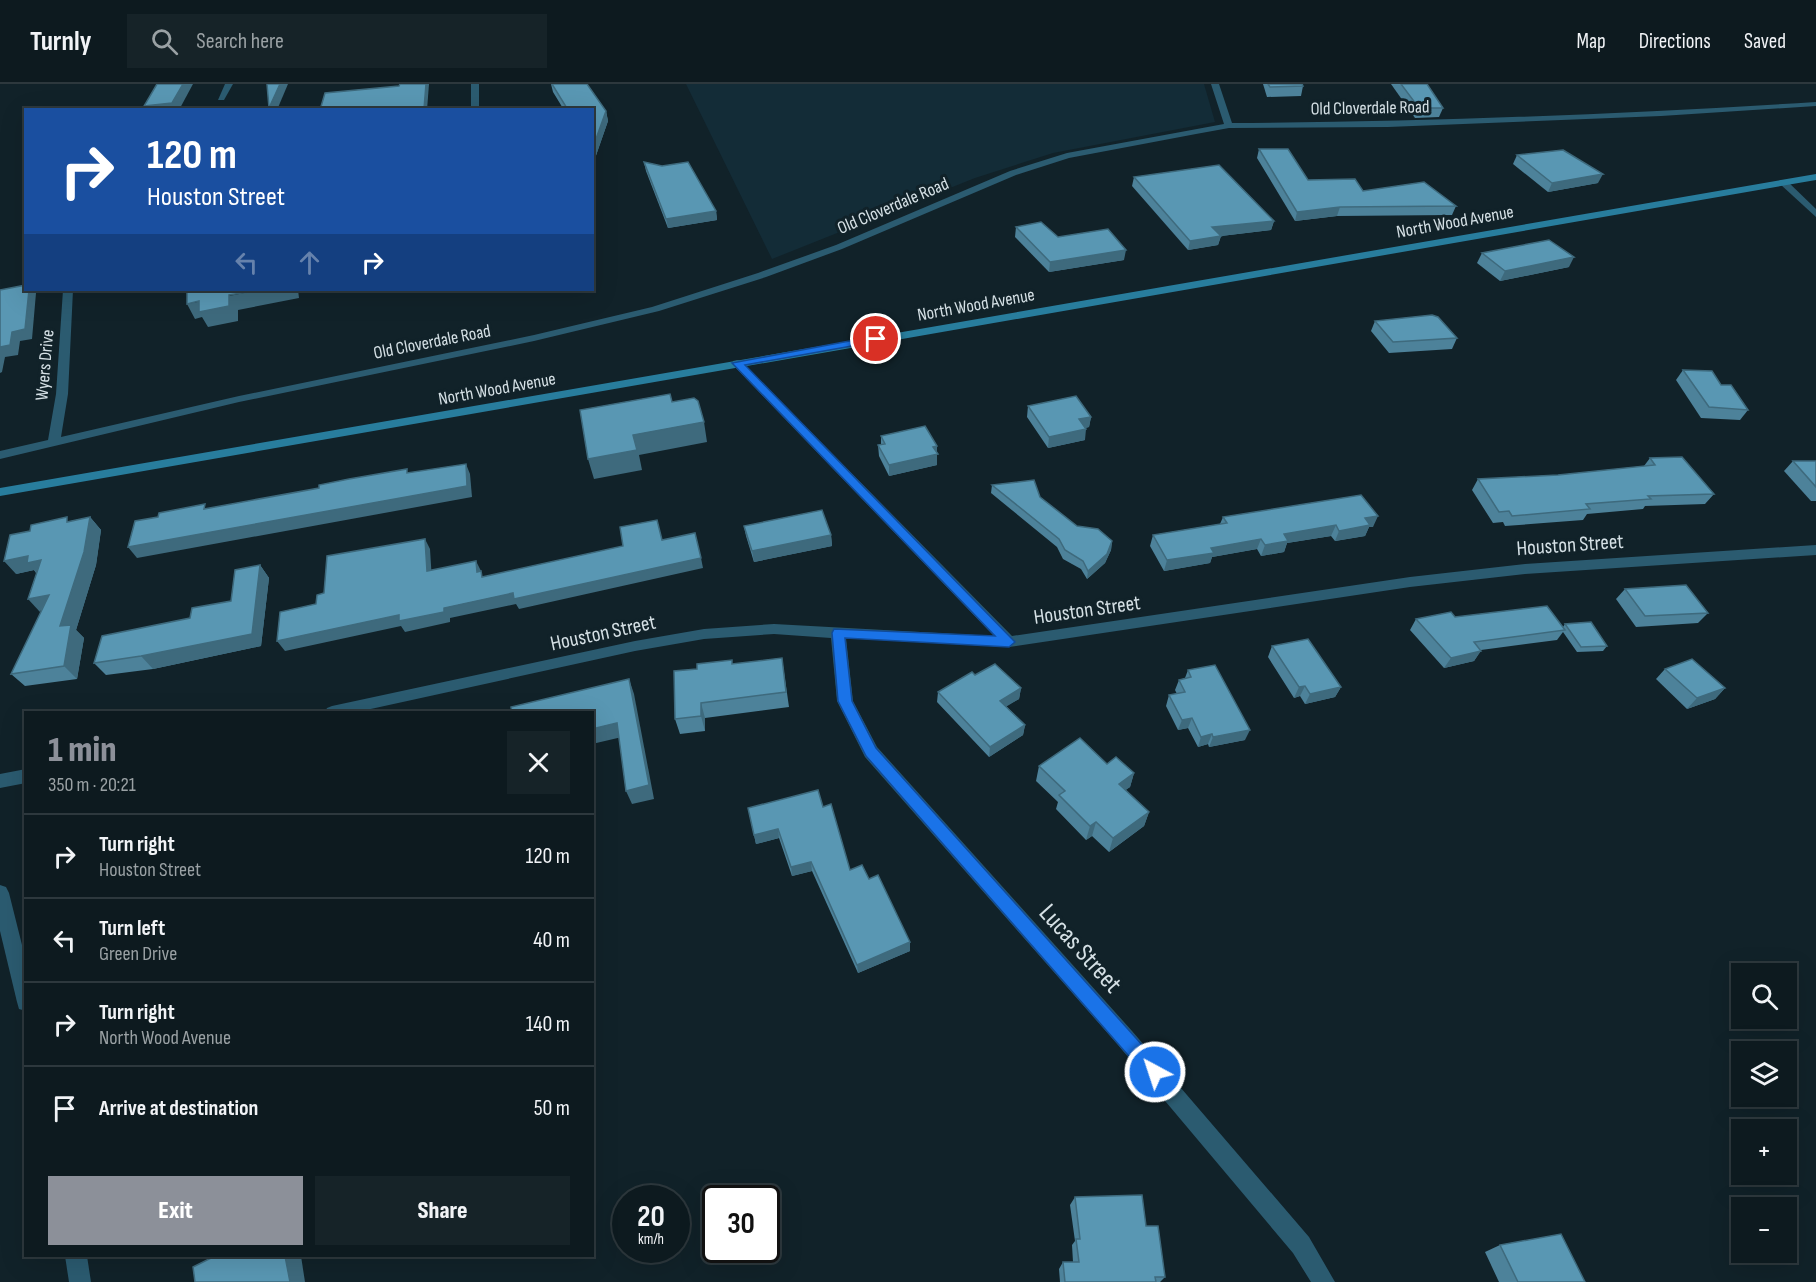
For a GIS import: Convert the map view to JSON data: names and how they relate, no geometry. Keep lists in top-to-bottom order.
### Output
{
  "streets": {
    "main road": ["North Wood Avenue"],
    "street": [
      "Old Cloverdale Road",
      "Wyers Drive",
      "Houston Street",
      "Lucas Street"
    ]
  },
  "crossings": [
    ["Old Cloverdale Road", "Wyers Drive"],
    ["Houston Street", "Lucas Street"]
  ],
  "page": {
    "header": "Turnly",
    "search": "Search here",
    "nav": ["Map", "Directions", "Saved"],
    "turn": ["120 m", "Houston Street"],
    "heading": ["1 min", "350 m · 20:21"],
    "list": [
      {
        "name": "Turn right",
        "note": "Houston Street",
        "value": "120 m"
      },
      {
        "name": "Turn left",
        "note": "Green Drive",
        "value": "40 m"
      },
      {
        "name": "Turn right",
        "note": "North Wood Avenue",
        "value": "140 m"
      },
      {
        "name": "Arrive at destination",
        "value": "50 m"
      }
    ],
    "map_buttons": ["+", "−"],
    "buttons": ["Exit", "Share"],
    "speed": "20 km/h",
    "limit": "30"
  }
}
